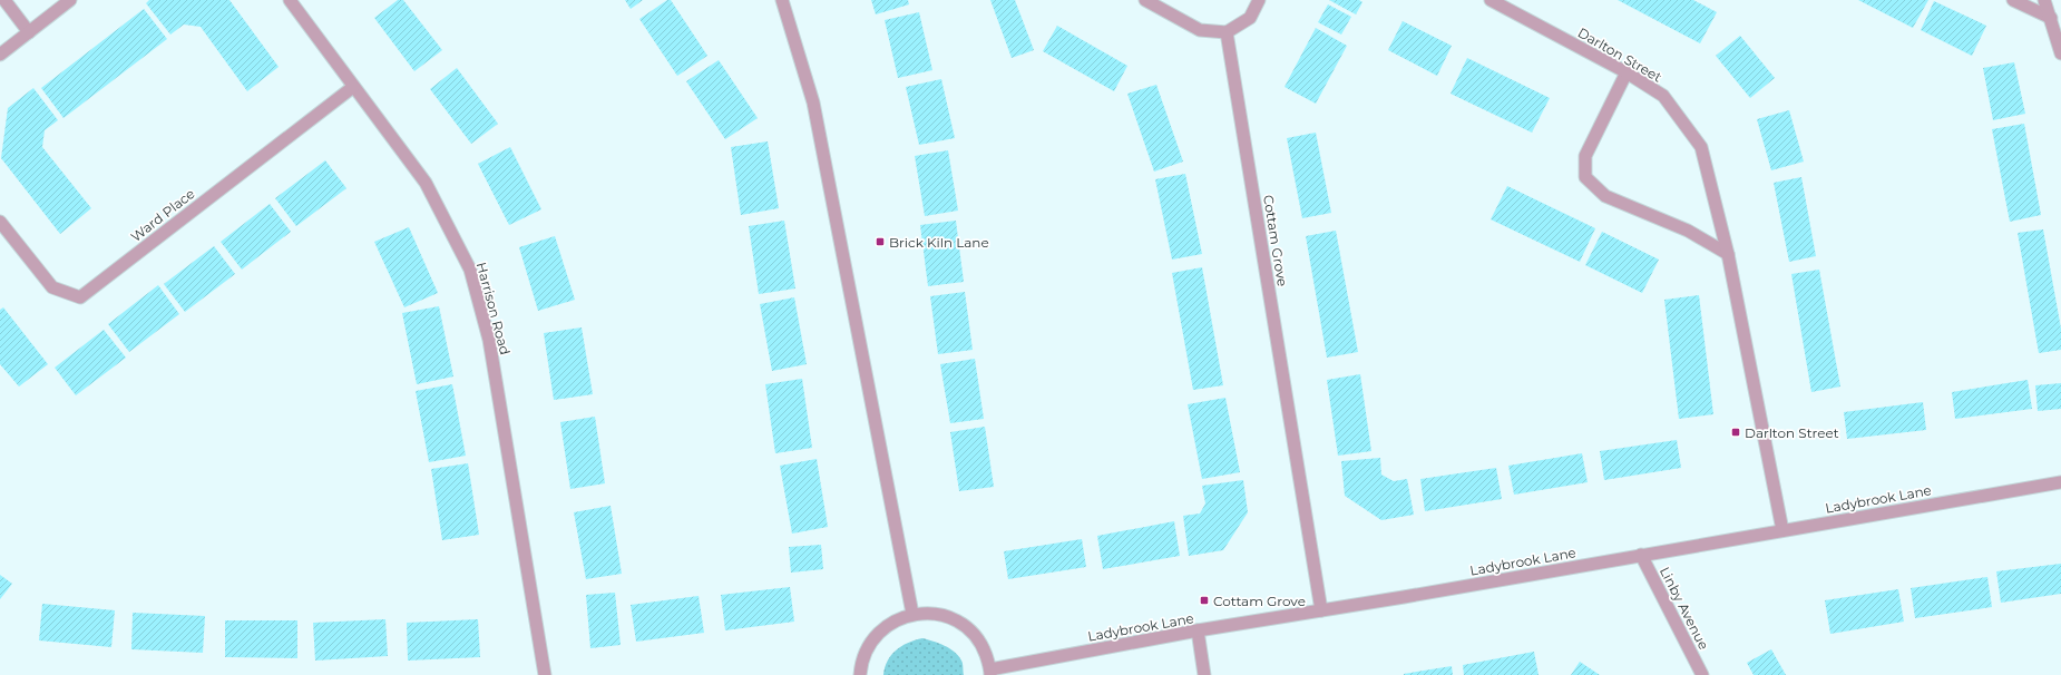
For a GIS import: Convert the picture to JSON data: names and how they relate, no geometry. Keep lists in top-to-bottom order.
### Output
{
  "streets": {
    "street": [
      "Darlton Street",
      "Ward Place",
      "Cottam Grove",
      "Harrison Road",
      "Ladybrook Lane",
      "Linby Avenue"
    ]
  },
  "crossings": [
    ["Darlton Street", "Ladybrook Lane"],
    ["Ward Place", "Harrison Road"],
    ["Cottam Grove", "Ladybrook Lane"],
    ["Ladybrook Lane", "Linby Avenue"]
  ],
  "places": {
    "transit": ["Brick Kiln Lane", "Darlton Street", "Cottam Grove"]
  }
}
